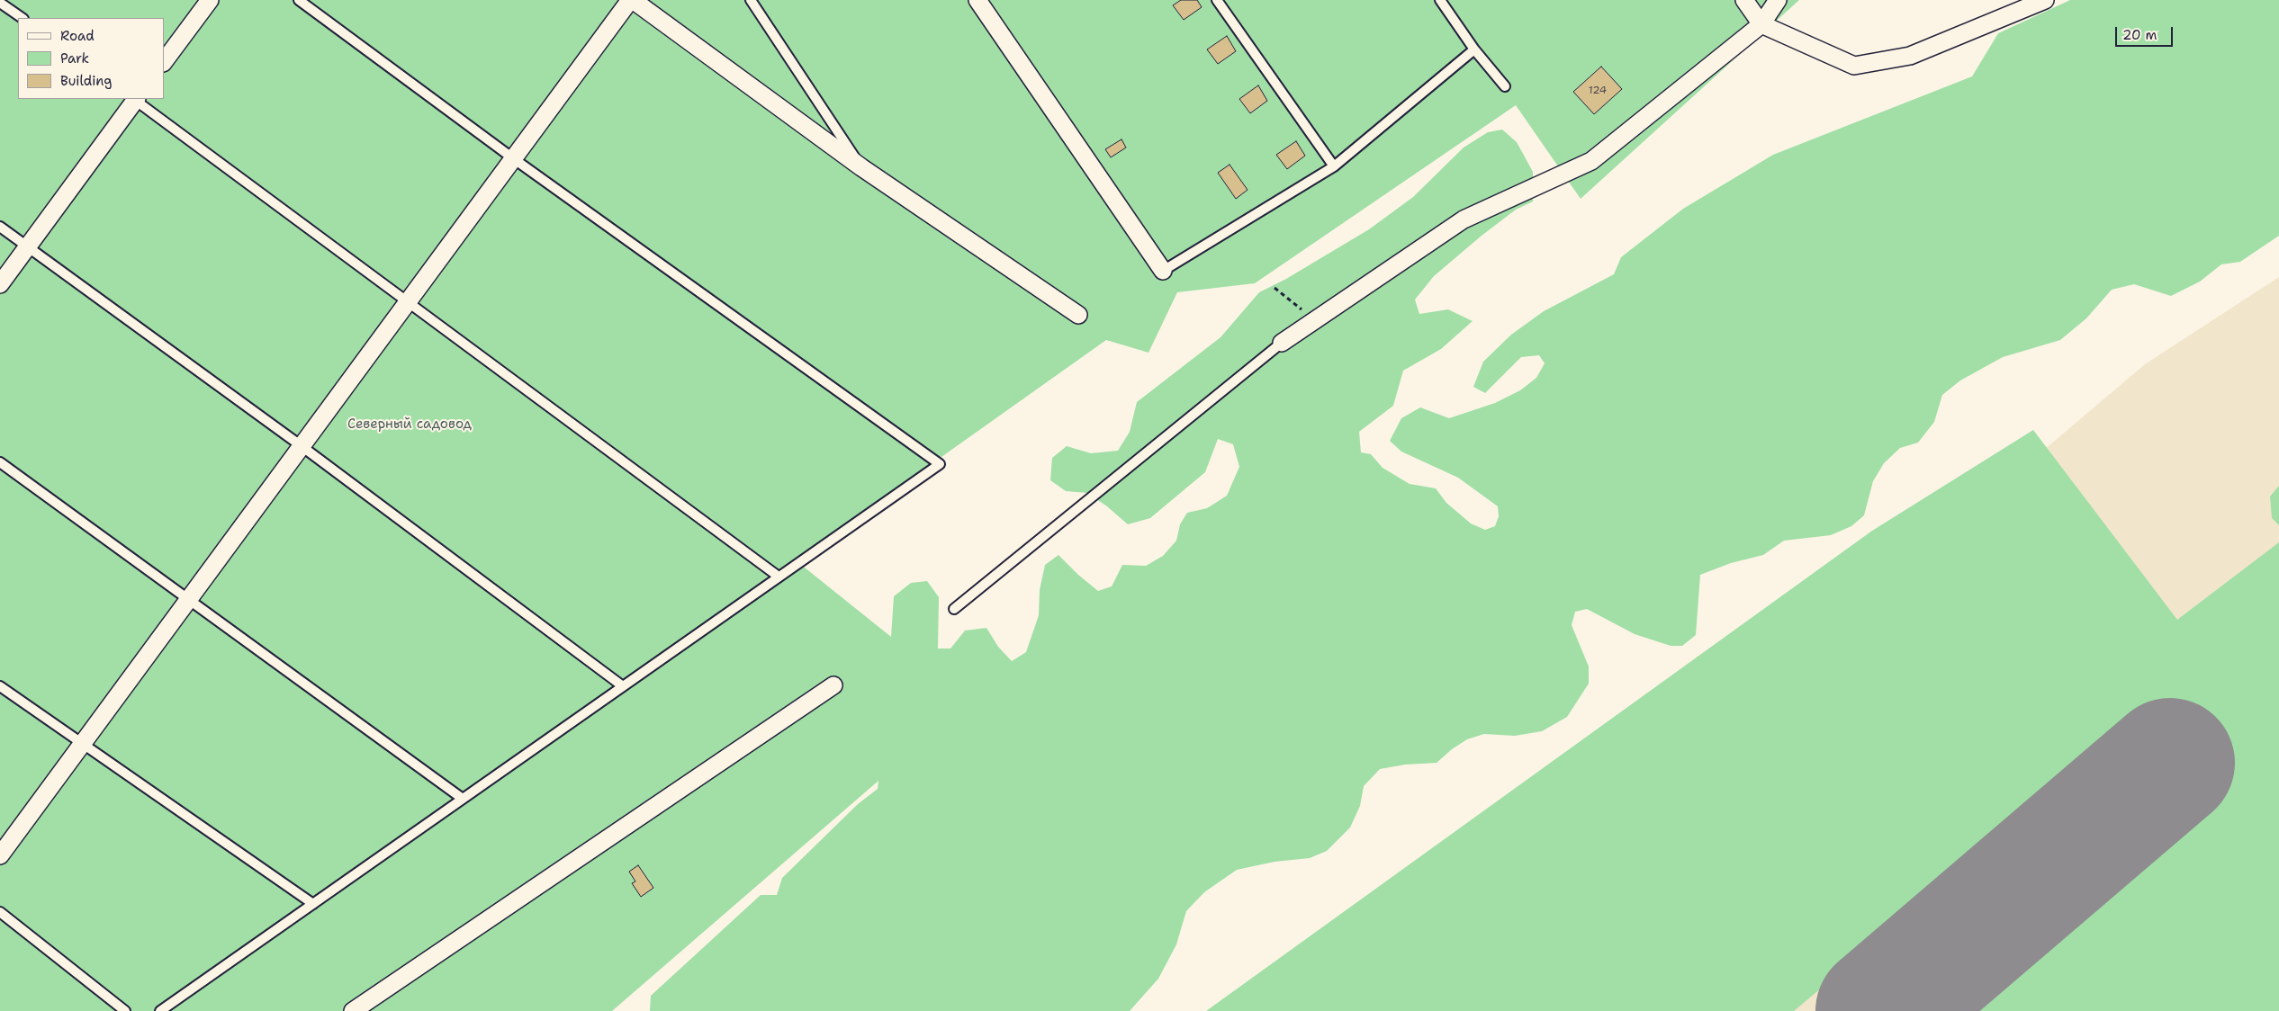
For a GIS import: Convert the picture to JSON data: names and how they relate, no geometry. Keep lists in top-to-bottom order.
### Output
{
  "parks": ["Северный садовод"],
  "house_numbers": ["124"],
  "legend": ["Road", "Park", "Building"],
  "scale_bar": "20 m"
}
